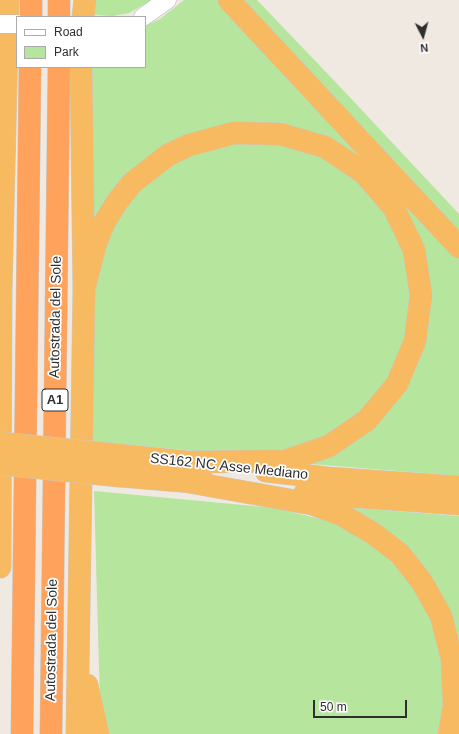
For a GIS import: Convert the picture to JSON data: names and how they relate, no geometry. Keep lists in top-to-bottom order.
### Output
{
  "streets": {
    "highway": ["Autostrada del Sole", "A1", "SS162 NC Asse Mediano"]
  },
  "legend": ["Road", "Park"],
  "scale_bar": "50 m",
  "north": "bottom"
}
